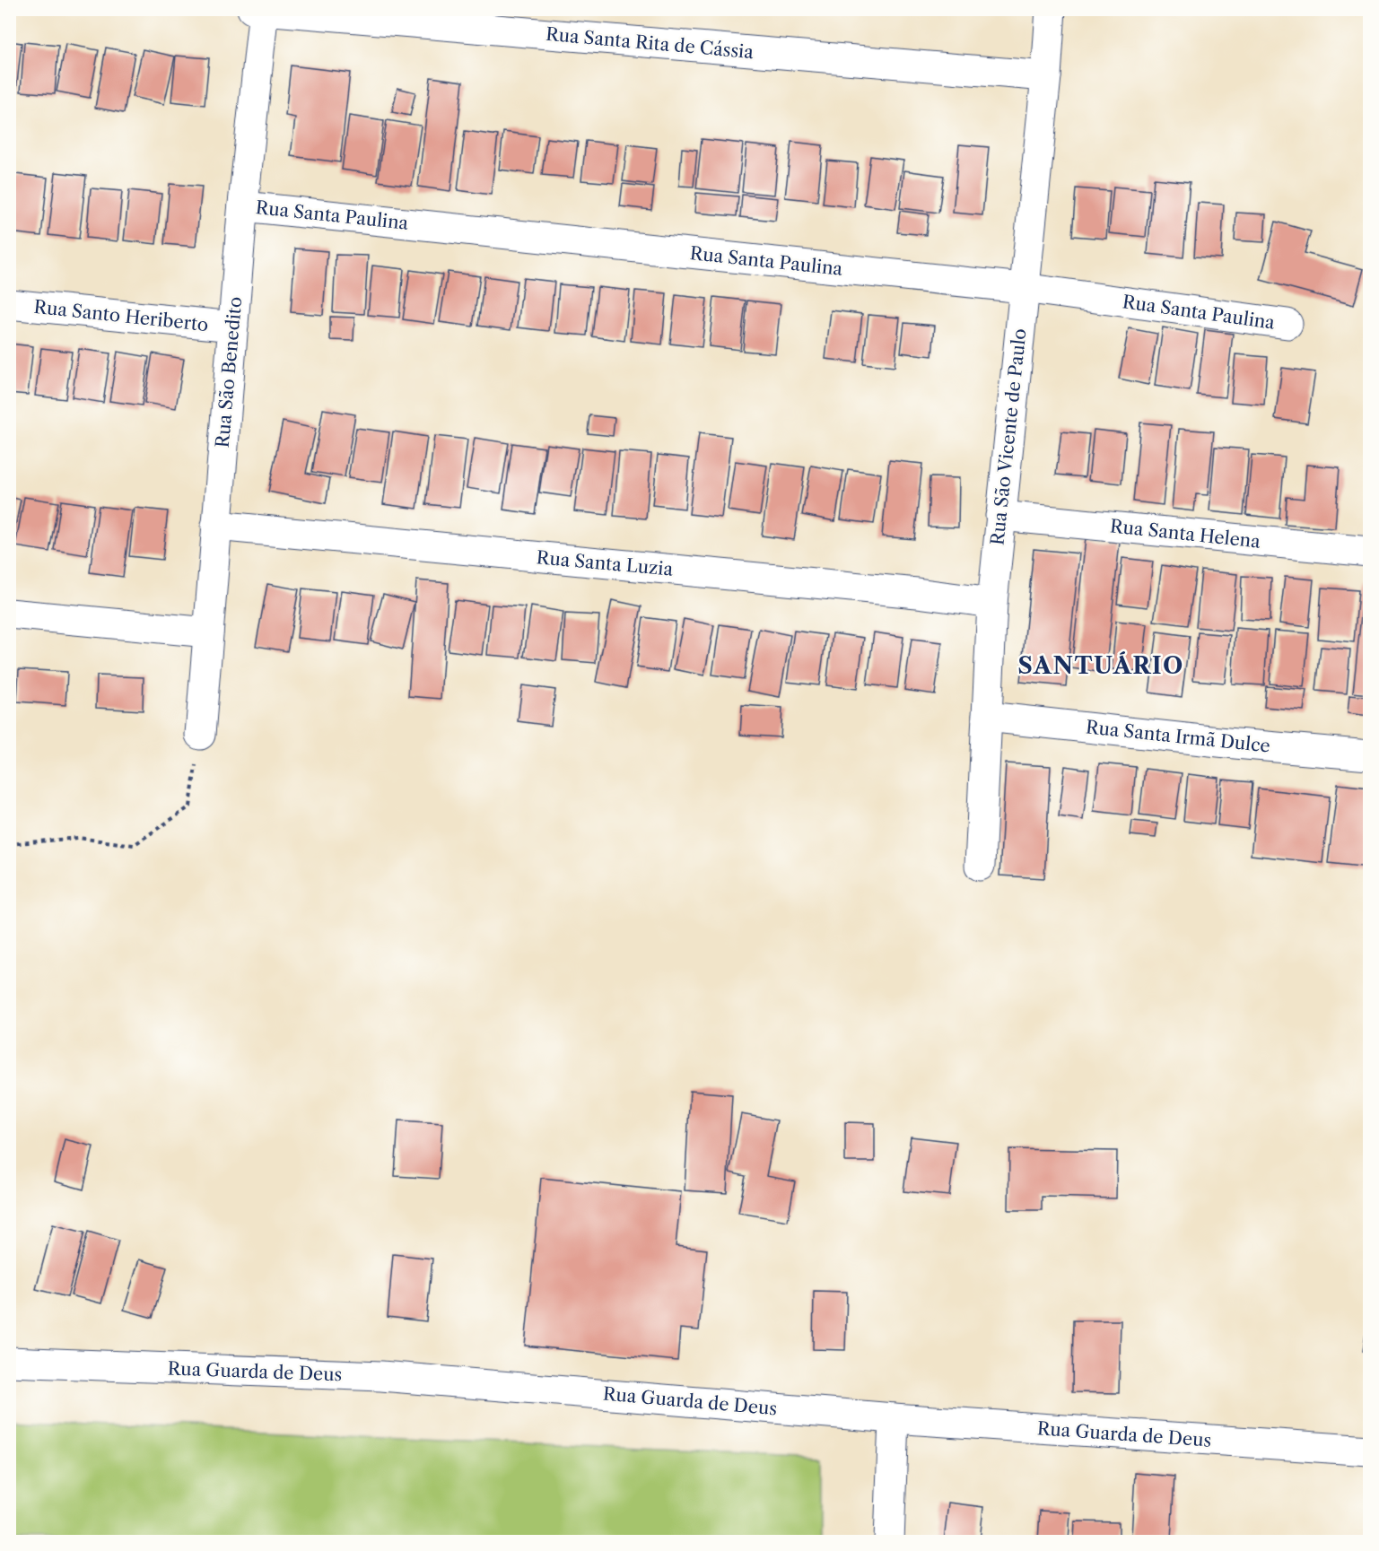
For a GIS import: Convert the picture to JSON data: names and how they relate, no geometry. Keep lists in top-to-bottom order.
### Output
{
  "streets": {
    "street": [
      "Rua Santa Rita de Cássia",
      "Rua Santa Paulina",
      "Rua Santo Heriberto",
      "Rua São Benedito",
      "Rua São Vicente de Paulo",
      "Rua Santa Helena",
      "Rua Santa Luzia",
      "Rua Santa Irmã Dulce",
      "Rua Guarda de Deus"
    ]
  },
  "crossings": [
    ["Rua Santa Rita de Cássia", "Rua São Benedito"],
    ["Rua Santa Rita de Cássia", "Rua São Vicente de Paulo"],
    ["Rua Santa Paulina", "Rua São Benedito"],
    ["Rua Santa Paulina", "Rua São Vicente de Paulo"],
    ["Rua Santo Heriberto", "Rua São Benedito"],
    ["Rua São Benedito", "Rua Santa Luzia"],
    ["Rua São Vicente de Paulo", "Rua Santa Helena"],
    ["Rua São Vicente de Paulo", "Rua Santa Luzia"],
    ["Rua São Vicente de Paulo", "Rua Santa Irmã Dulce"]
  ],
  "districts": ["SANTUÁRIO"]
}
